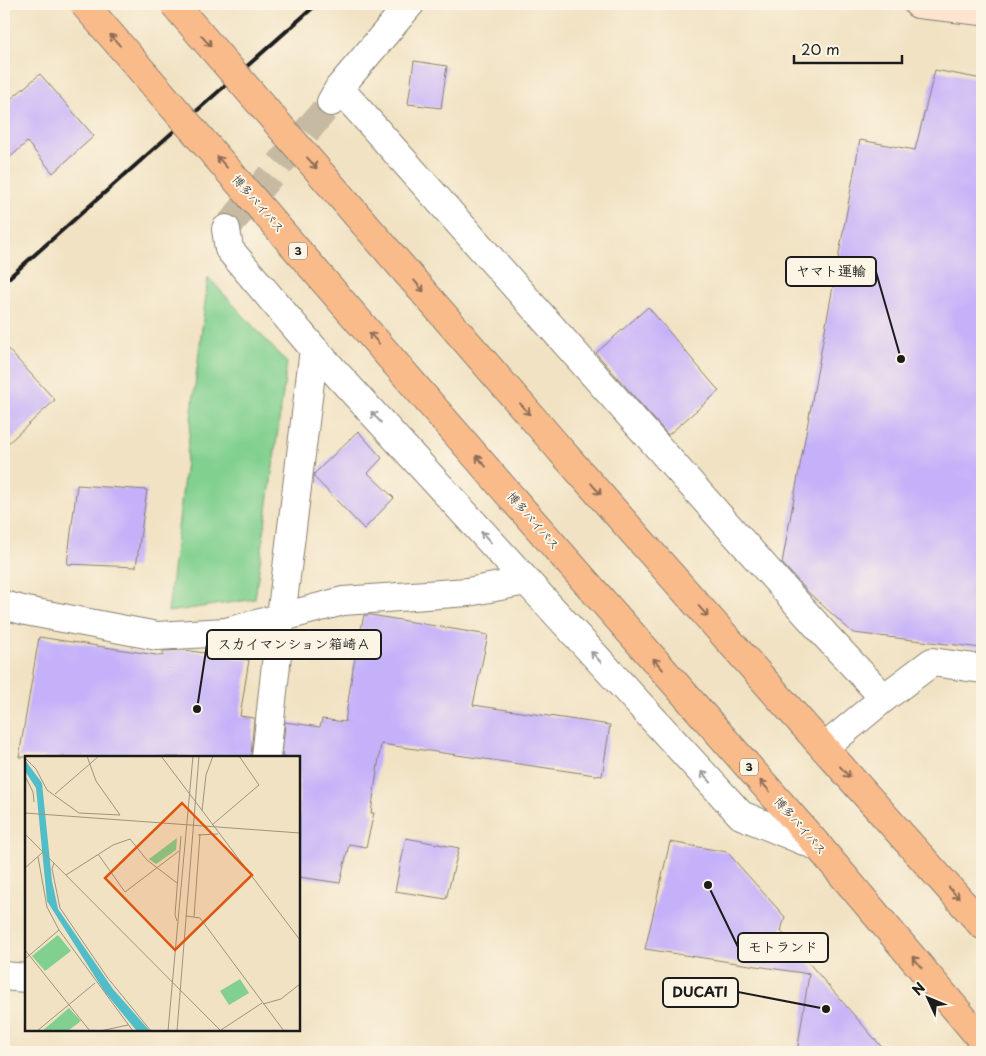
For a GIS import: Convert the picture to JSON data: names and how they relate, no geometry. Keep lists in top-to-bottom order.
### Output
{
  "streets": {
    "highway": ["博多バイパス", "3"]
  },
  "places": [
    "ヤマト運輸",
    "スカイマンション箱崎Ａ",
    "モトランド",
    "DUCATI"
  ],
  "scale_bar": "20 m",
  "north": "top left"
}
